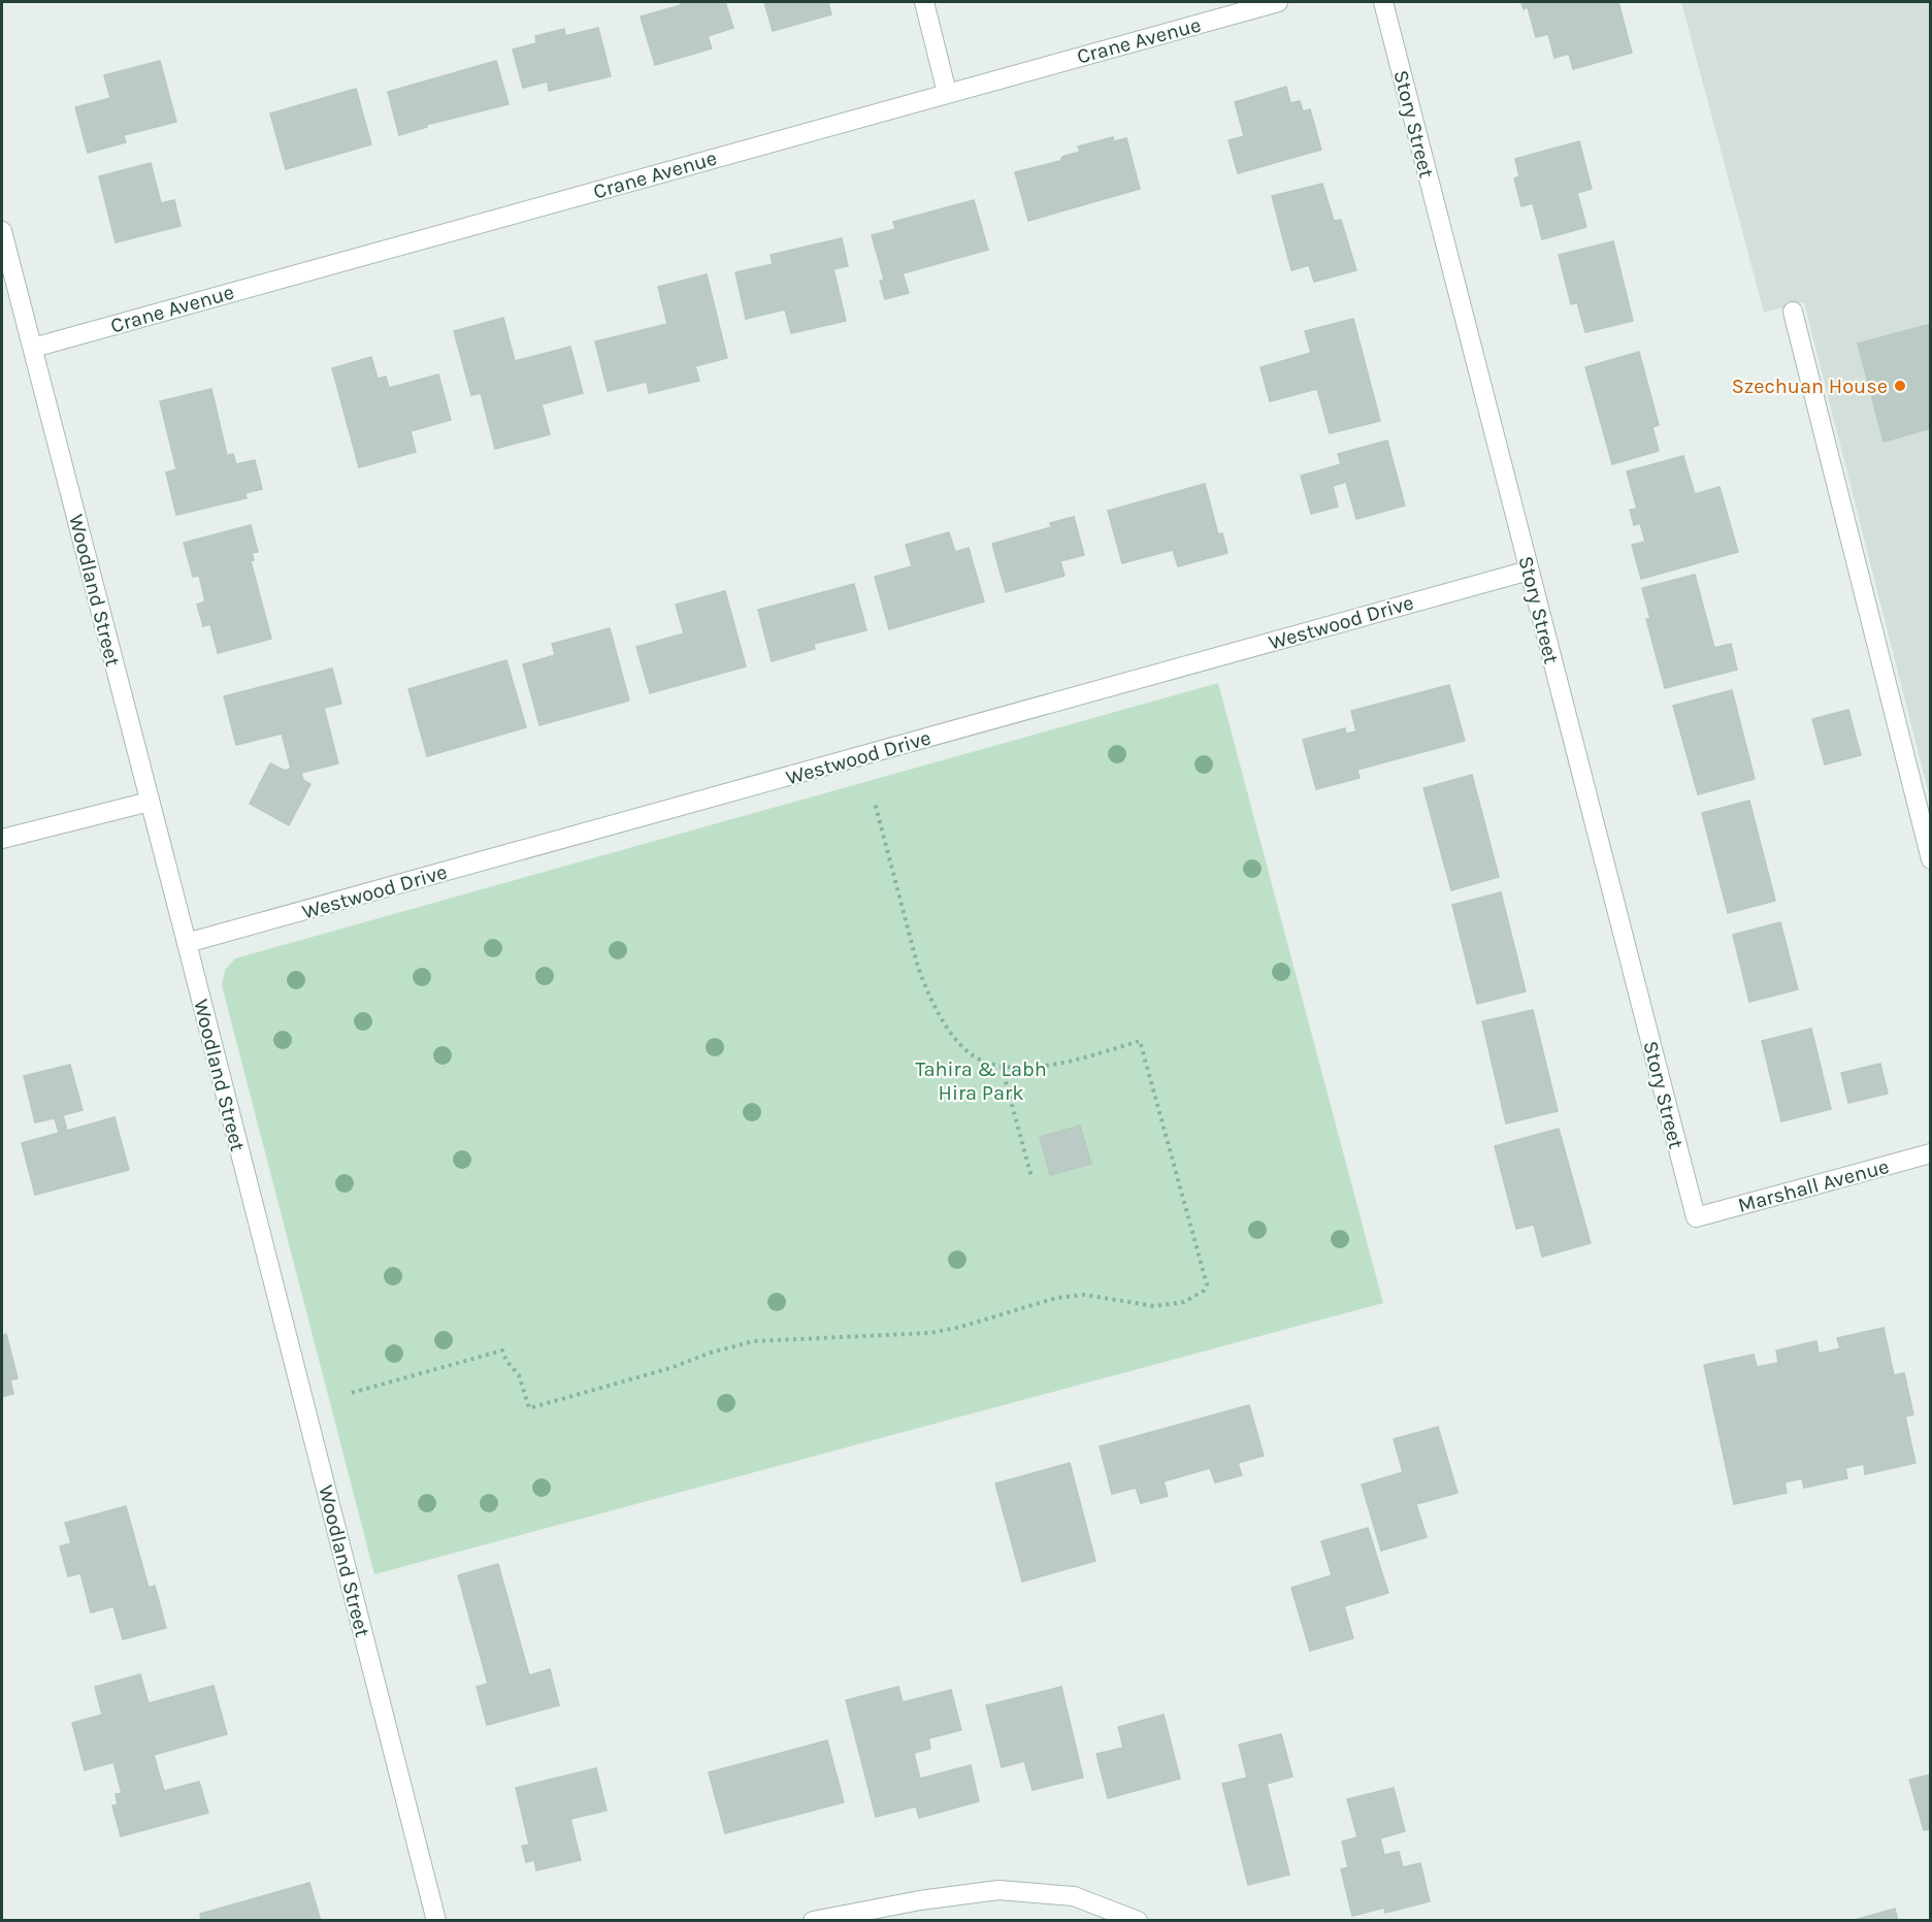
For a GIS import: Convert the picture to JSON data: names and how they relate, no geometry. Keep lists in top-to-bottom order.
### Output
{
  "streets": {
    "street": [
      "Crane Avenue",
      "Story Street",
      "Woodland Street",
      "Westwood Drive",
      "Marshall Avenue"
    ]
  },
  "crossings": [
    ["Crane Avenue", "Woodland Street"],
    ["Story Street", "Westwood Drive"],
    ["Story Street", "Marshall Avenue"],
    ["Woodland Street", "Westwood Drive"]
  ],
  "parks": ["Tahira & Labh Hira Park"],
  "places": ["Szechuan House"]
}
